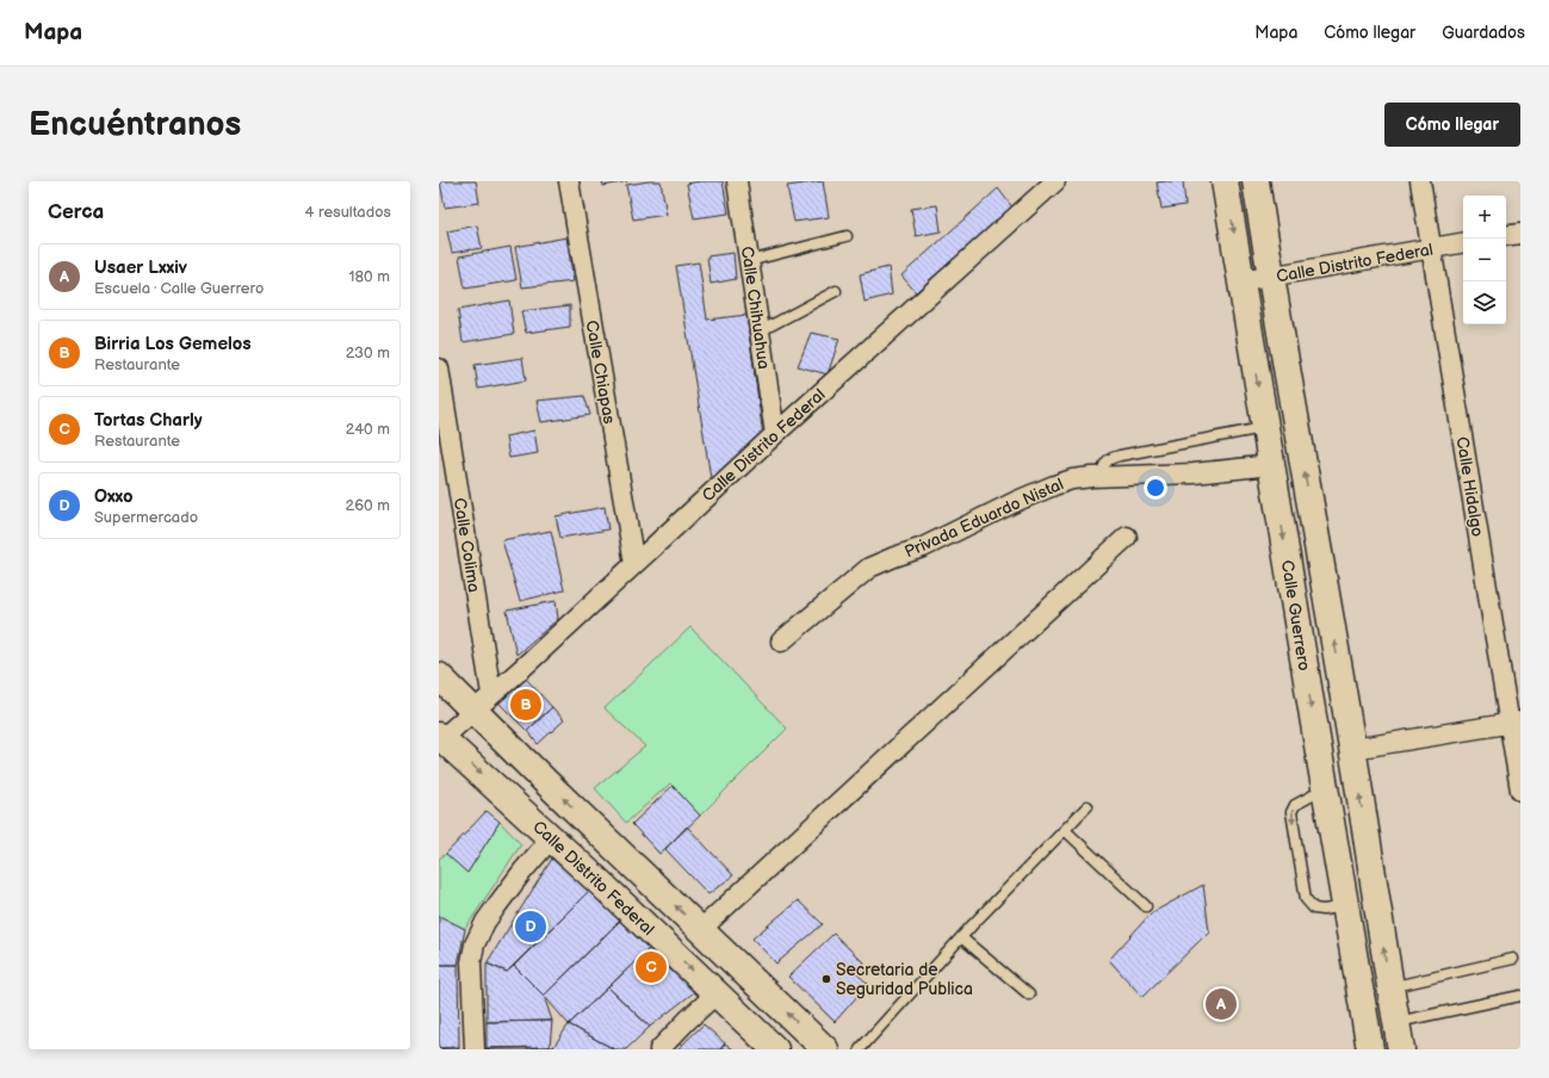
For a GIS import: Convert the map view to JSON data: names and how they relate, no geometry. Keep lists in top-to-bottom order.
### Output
{
  "streets": {
    "main road": ["Calle Distrito Federal", "Calle Guerrero"],
    "street": [
      "Calle Chihuahua",
      "Calle Chiapas",
      "Calle Hidalgo",
      "Privada Eduardo Nistal",
      "Calle Colima"
    ]
  },
  "crossings": [
    ["Calle Distrito Federal", "Calle Chihuahua"],
    ["Calle Distrito Federal", "Calle Chiapas"],
    ["Calle Distrito Federal", "Calle Hidalgo"],
    ["Calle Distrito Federal", "Calle Colima"],
    ["Calle Distrito Federal", "Calle Guerrero"],
    ["Privada Eduardo Nistal", "Calle Guerrero"]
  ],
  "places": ["Secretaria de Seguridad Publica"],
  "page": {
    "header": "Mapa",
    "nav": ["Mapa", "Cómo llegar", "Guardados"],
    "buttons": "Cómo llegar",
    "title": "Encuéntranos",
    "heading": ["Cerca", "4 resultados"],
    "map_buttons": ["+", "−"],
    "list": [
      {
        "mark": "A",
        "name": "Usaer Lxxiv",
        "note": "Escuela · Calle Guerrero",
        "value": "180 m"
      },
      {
        "mark": "B",
        "name": "Birria Los Gemelos",
        "note": "Restaurante",
        "value": "230 m"
      },
      {
        "mark": "C",
        "name": "Tortas Charly",
        "note": "Restaurante",
        "value": "240 m"
      },
      {
        "mark": "D",
        "name": "Oxxo",
        "note": "Supermercado",
        "value": "260 m"
      }
    ],
    "pins": [
      "B",
      "D",
      "C",
      "A"
    ]
  }
}
